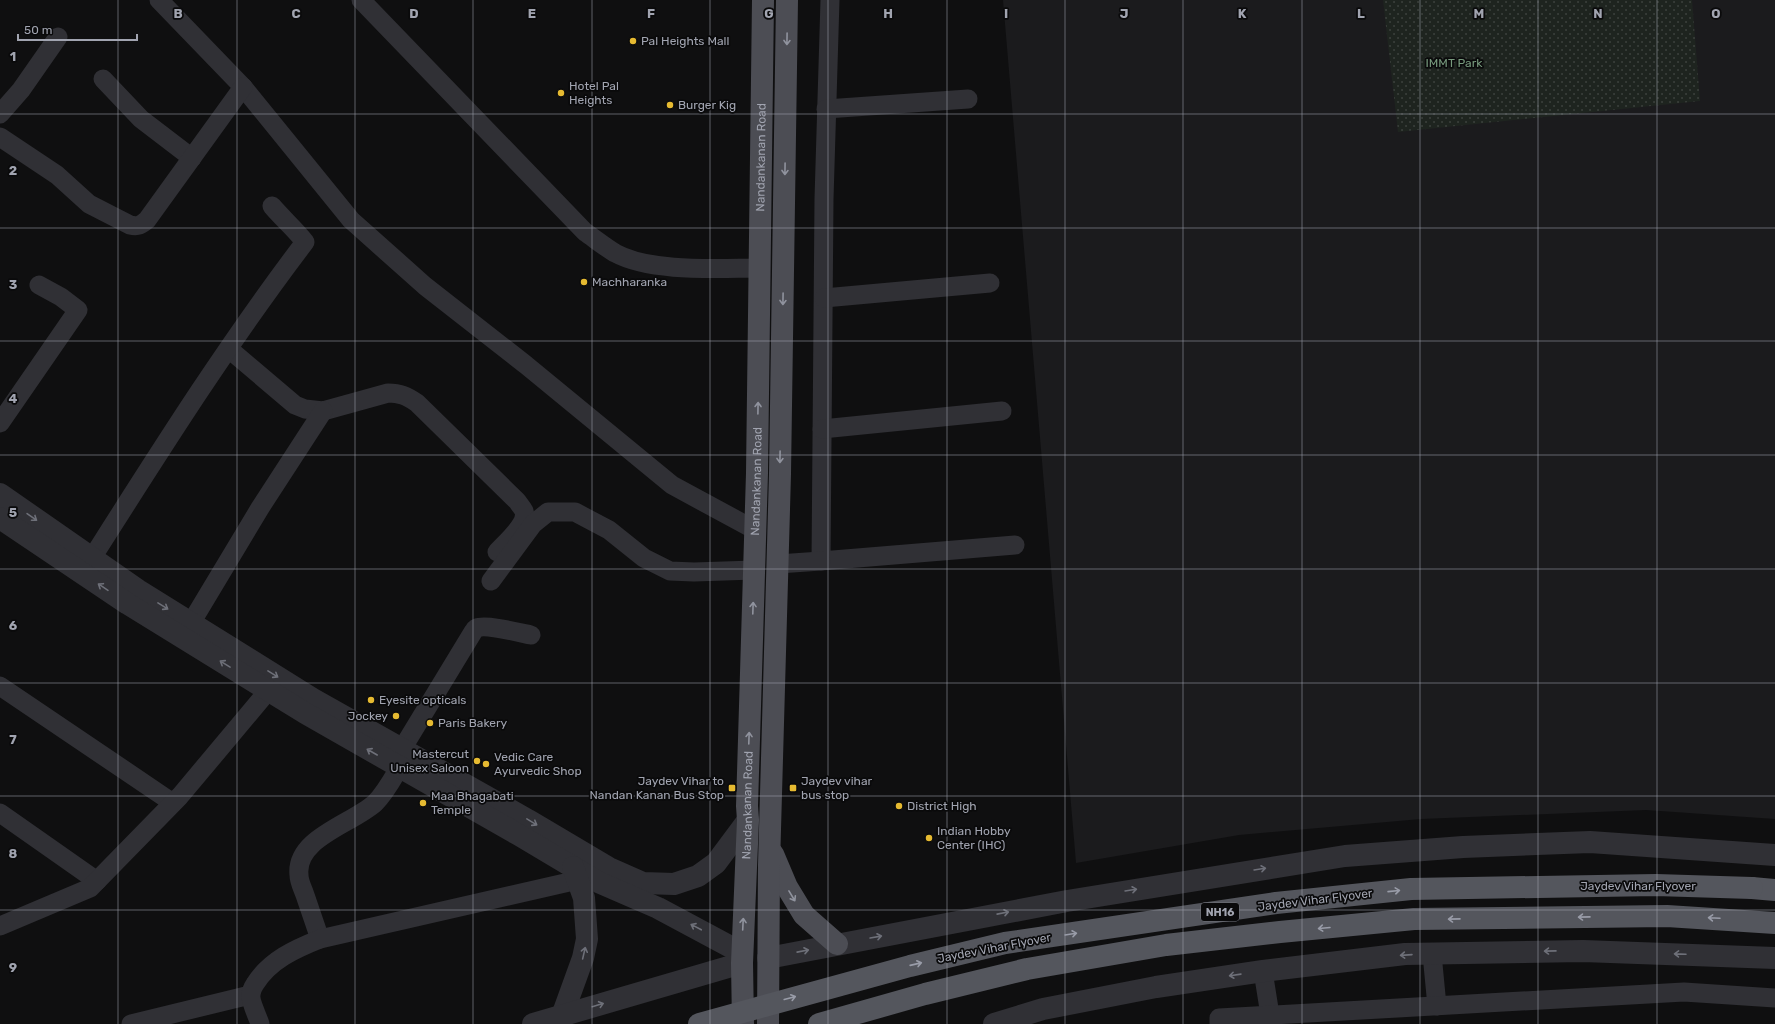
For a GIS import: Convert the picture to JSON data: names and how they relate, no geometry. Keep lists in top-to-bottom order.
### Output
{
  "streets": {
    "highway": ["Jaydev Vihar Flyover", "NH16"],
    "main road": ["Nandankanan Road"]
  },
  "parks": ["IMMT Park"],
  "places": {
    "other": [
      "Pal Heights Mall",
      "Hotel Pal Heights",
      "Burger Kig",
      "Machharanka",
      "Eyesite opticals",
      "Jockey",
      "Paris Bakery",
      "Mastercut Unisex Saloon",
      "Vedic Care Ayurvedic Shop",
      "Maa Bhagabati Temple",
      "District High",
      "Indian Hobby Center (IHC)"
    ],
    "transit": ["Jaydev Vihar to Nandan Kanan Bus Stop", "Jaydev vihar bus stop"]
  },
  "scale_bar": "50 m",
  "grid": {
    "columns": [
      "B",
      "C",
      "D",
      "E",
      "F",
      "G",
      "H",
      "I",
      "J",
      "K",
      "L",
      "M",
      "N",
      "O"
    ],
    "rows": [
      "1",
      "2",
      "3",
      "4",
      "5",
      "6",
      "7",
      "8",
      "9"
    ]
  }
}
